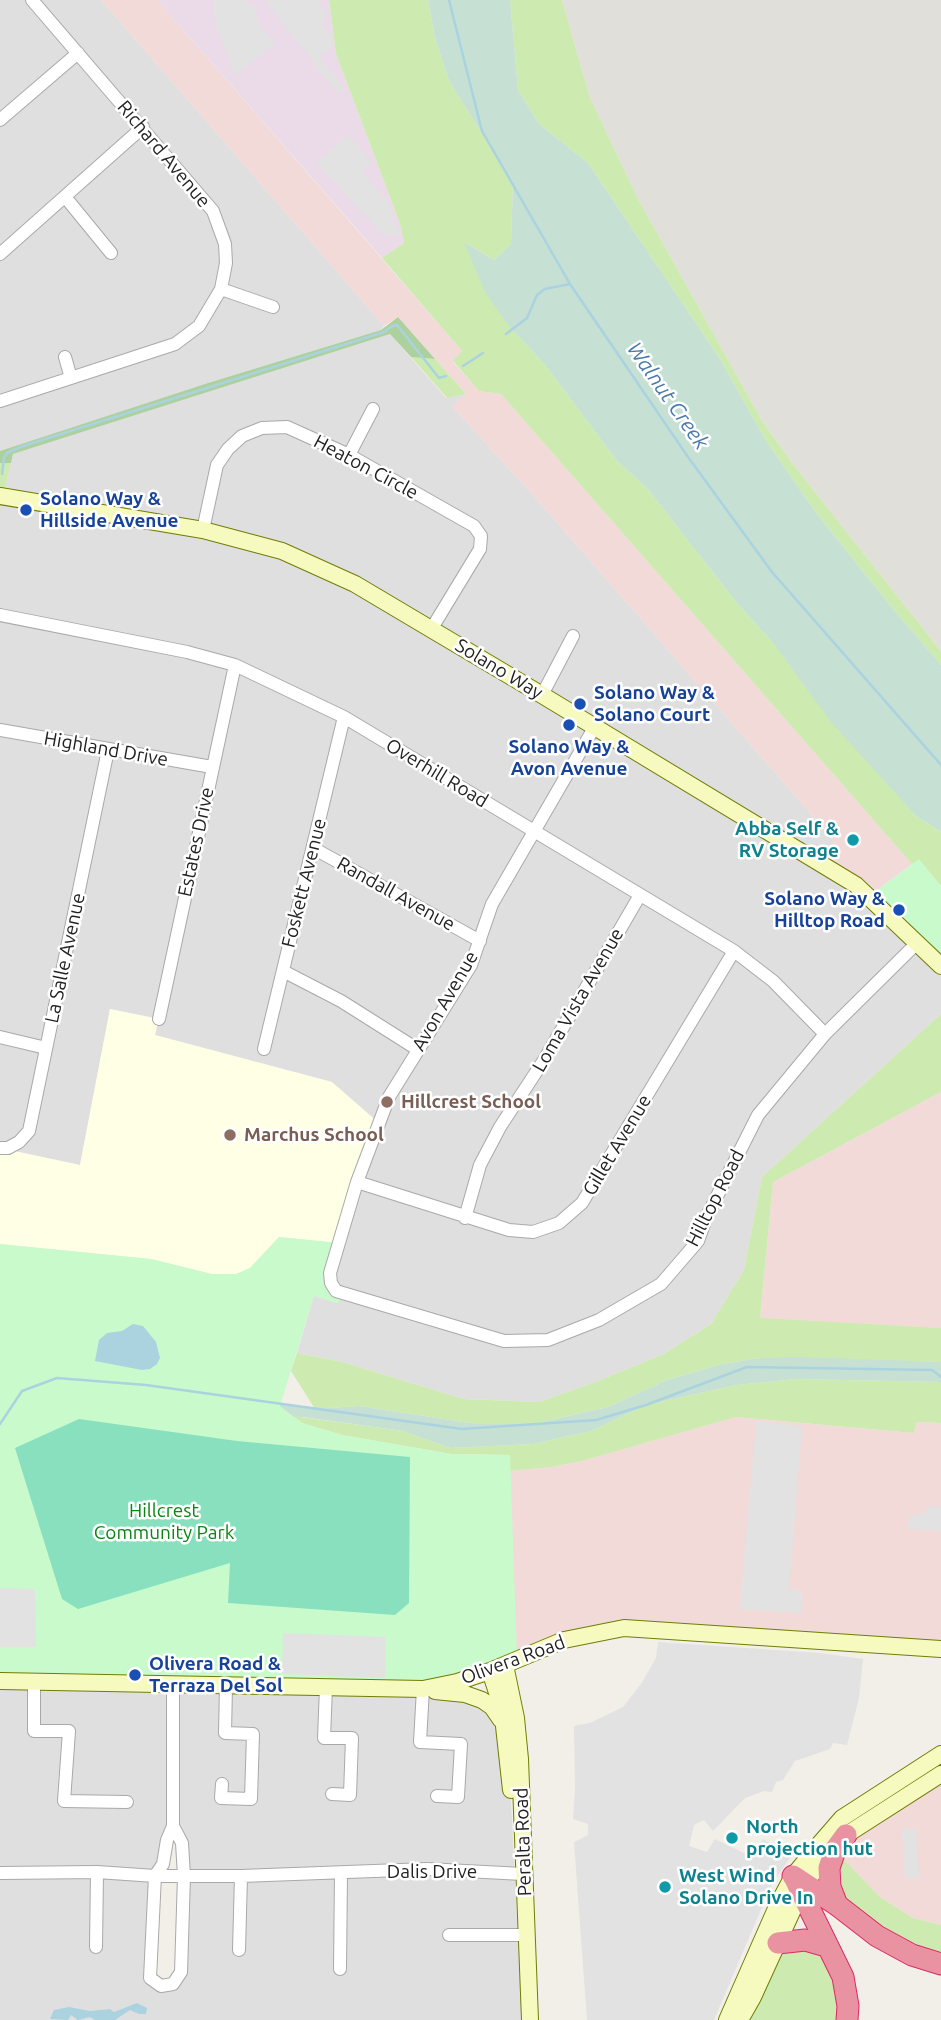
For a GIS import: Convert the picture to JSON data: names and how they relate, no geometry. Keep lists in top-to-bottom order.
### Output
{
  "streets": {
    "street": [
      "Richard Avenue",
      "Heaton Circle",
      "Solano Way",
      "Highland Drive",
      "Overhill Road",
      "Estates Drive",
      "Foskett Avenue",
      "Randall Avenue",
      "La Salle Avenue",
      "Loma Vista Avenue",
      "Avon Avenue",
      "Gillet Avenue",
      "Hilltop Road",
      "Olivera Road",
      "Peralta Road",
      "Dalis Drive"
    ]
  },
  "crossings": [
    ["Heaton Circle", "Solano Way"],
    ["Solano Way", "Avon Avenue"],
    ["Solano Way", "Hilltop Road"],
    ["Highland Drive", "Estates Drive"],
    ["Highland Drive", "La Salle Avenue"],
    ["Overhill Road", "Estates Drive"],
    ["Overhill Road", "Foskett Avenue"],
    ["Overhill Road", "Loma Vista Avenue"],
    ["Overhill Road", "Avon Avenue"],
    ["Overhill Road", "Gillet Avenue"],
    ["Overhill Road", "Hilltop Road"],
    ["Foskett Avenue", "Randall Avenue"],
    ["Randall Avenue", "Avon Avenue"],
    ["Loma Vista Avenue", "Gillet Avenue"],
    ["Avon Avenue", "Gillet Avenue"],
    ["Avon Avenue", "Hilltop Road"],
    ["Olivera Road", "Peralta Road"],
    ["Peralta Road", "Dalis Drive"]
  ],
  "water": ["Walnut Creek"],
  "parks": ["Hillcrest Community Park"],
  "places": [
    "Solano Way & Hillside Avenue",
    "Solano Way & Solano Court",
    "Solano Way & Avon Avenue",
    "Abba Self & RV Storage",
    "Solano Way & Hilltop Road",
    "Hillcrest School",
    "Marchus School",
    "Olivera Road & Terraza Del Sol",
    "North projection hut",
    "West Wind Solano Drive In"
  ]
}
